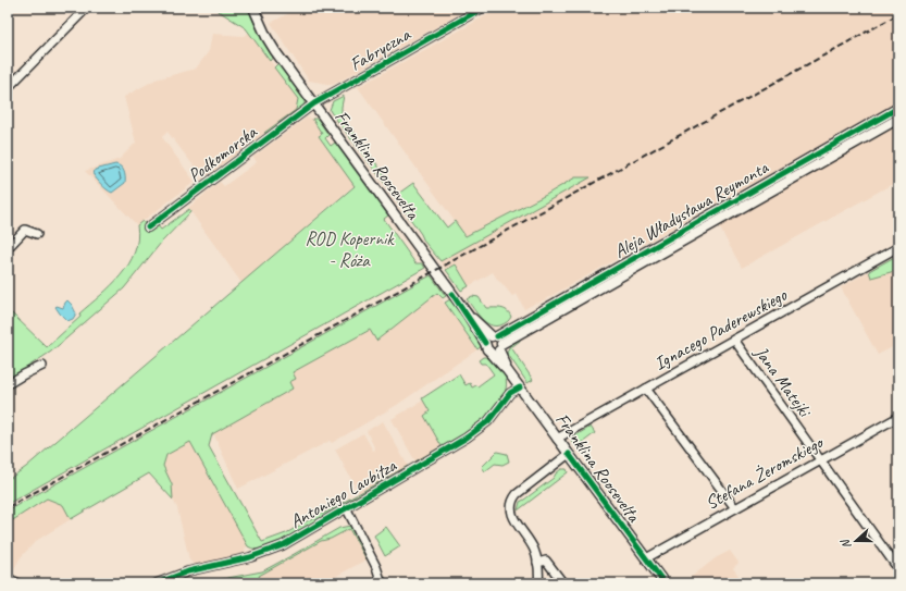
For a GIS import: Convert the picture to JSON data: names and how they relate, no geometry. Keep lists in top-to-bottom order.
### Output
{
  "streets": {
    "street": [
      "Fabryczna",
      "Podkomorska",
      "Franklina Roosevelta",
      "Aleja Władysława Reymonta",
      "Ignacego Paderewskiego",
      "Jana Matejki",
      "Stefana Żeromskiego",
      "Antoniego Laubitza"
    ]
  },
  "crossings": [
    ["Fabryczna", "Podkomorska"],
    ["Fabryczna", "Franklina Roosevelta"],
    ["Podkomorska", "Franklina Roosevelta"],
    ["Franklina Roosevelta", "Aleja Władysława Reymonta"],
    ["Franklina Roosevelta", "Ignacego Paderewskiego"],
    ["Franklina Roosevelta", "Stefana Żeromskiego"],
    ["Franklina Roosevelta", "Antoniego Laubitza"],
    ["Ignacego Paderewskiego", "Jana Matejki"],
    ["Jana Matejki", "Stefana Żeromskiego"]
  ],
  "parks": ["ROD Kopernik - Róża"],
  "north": "left"
}
